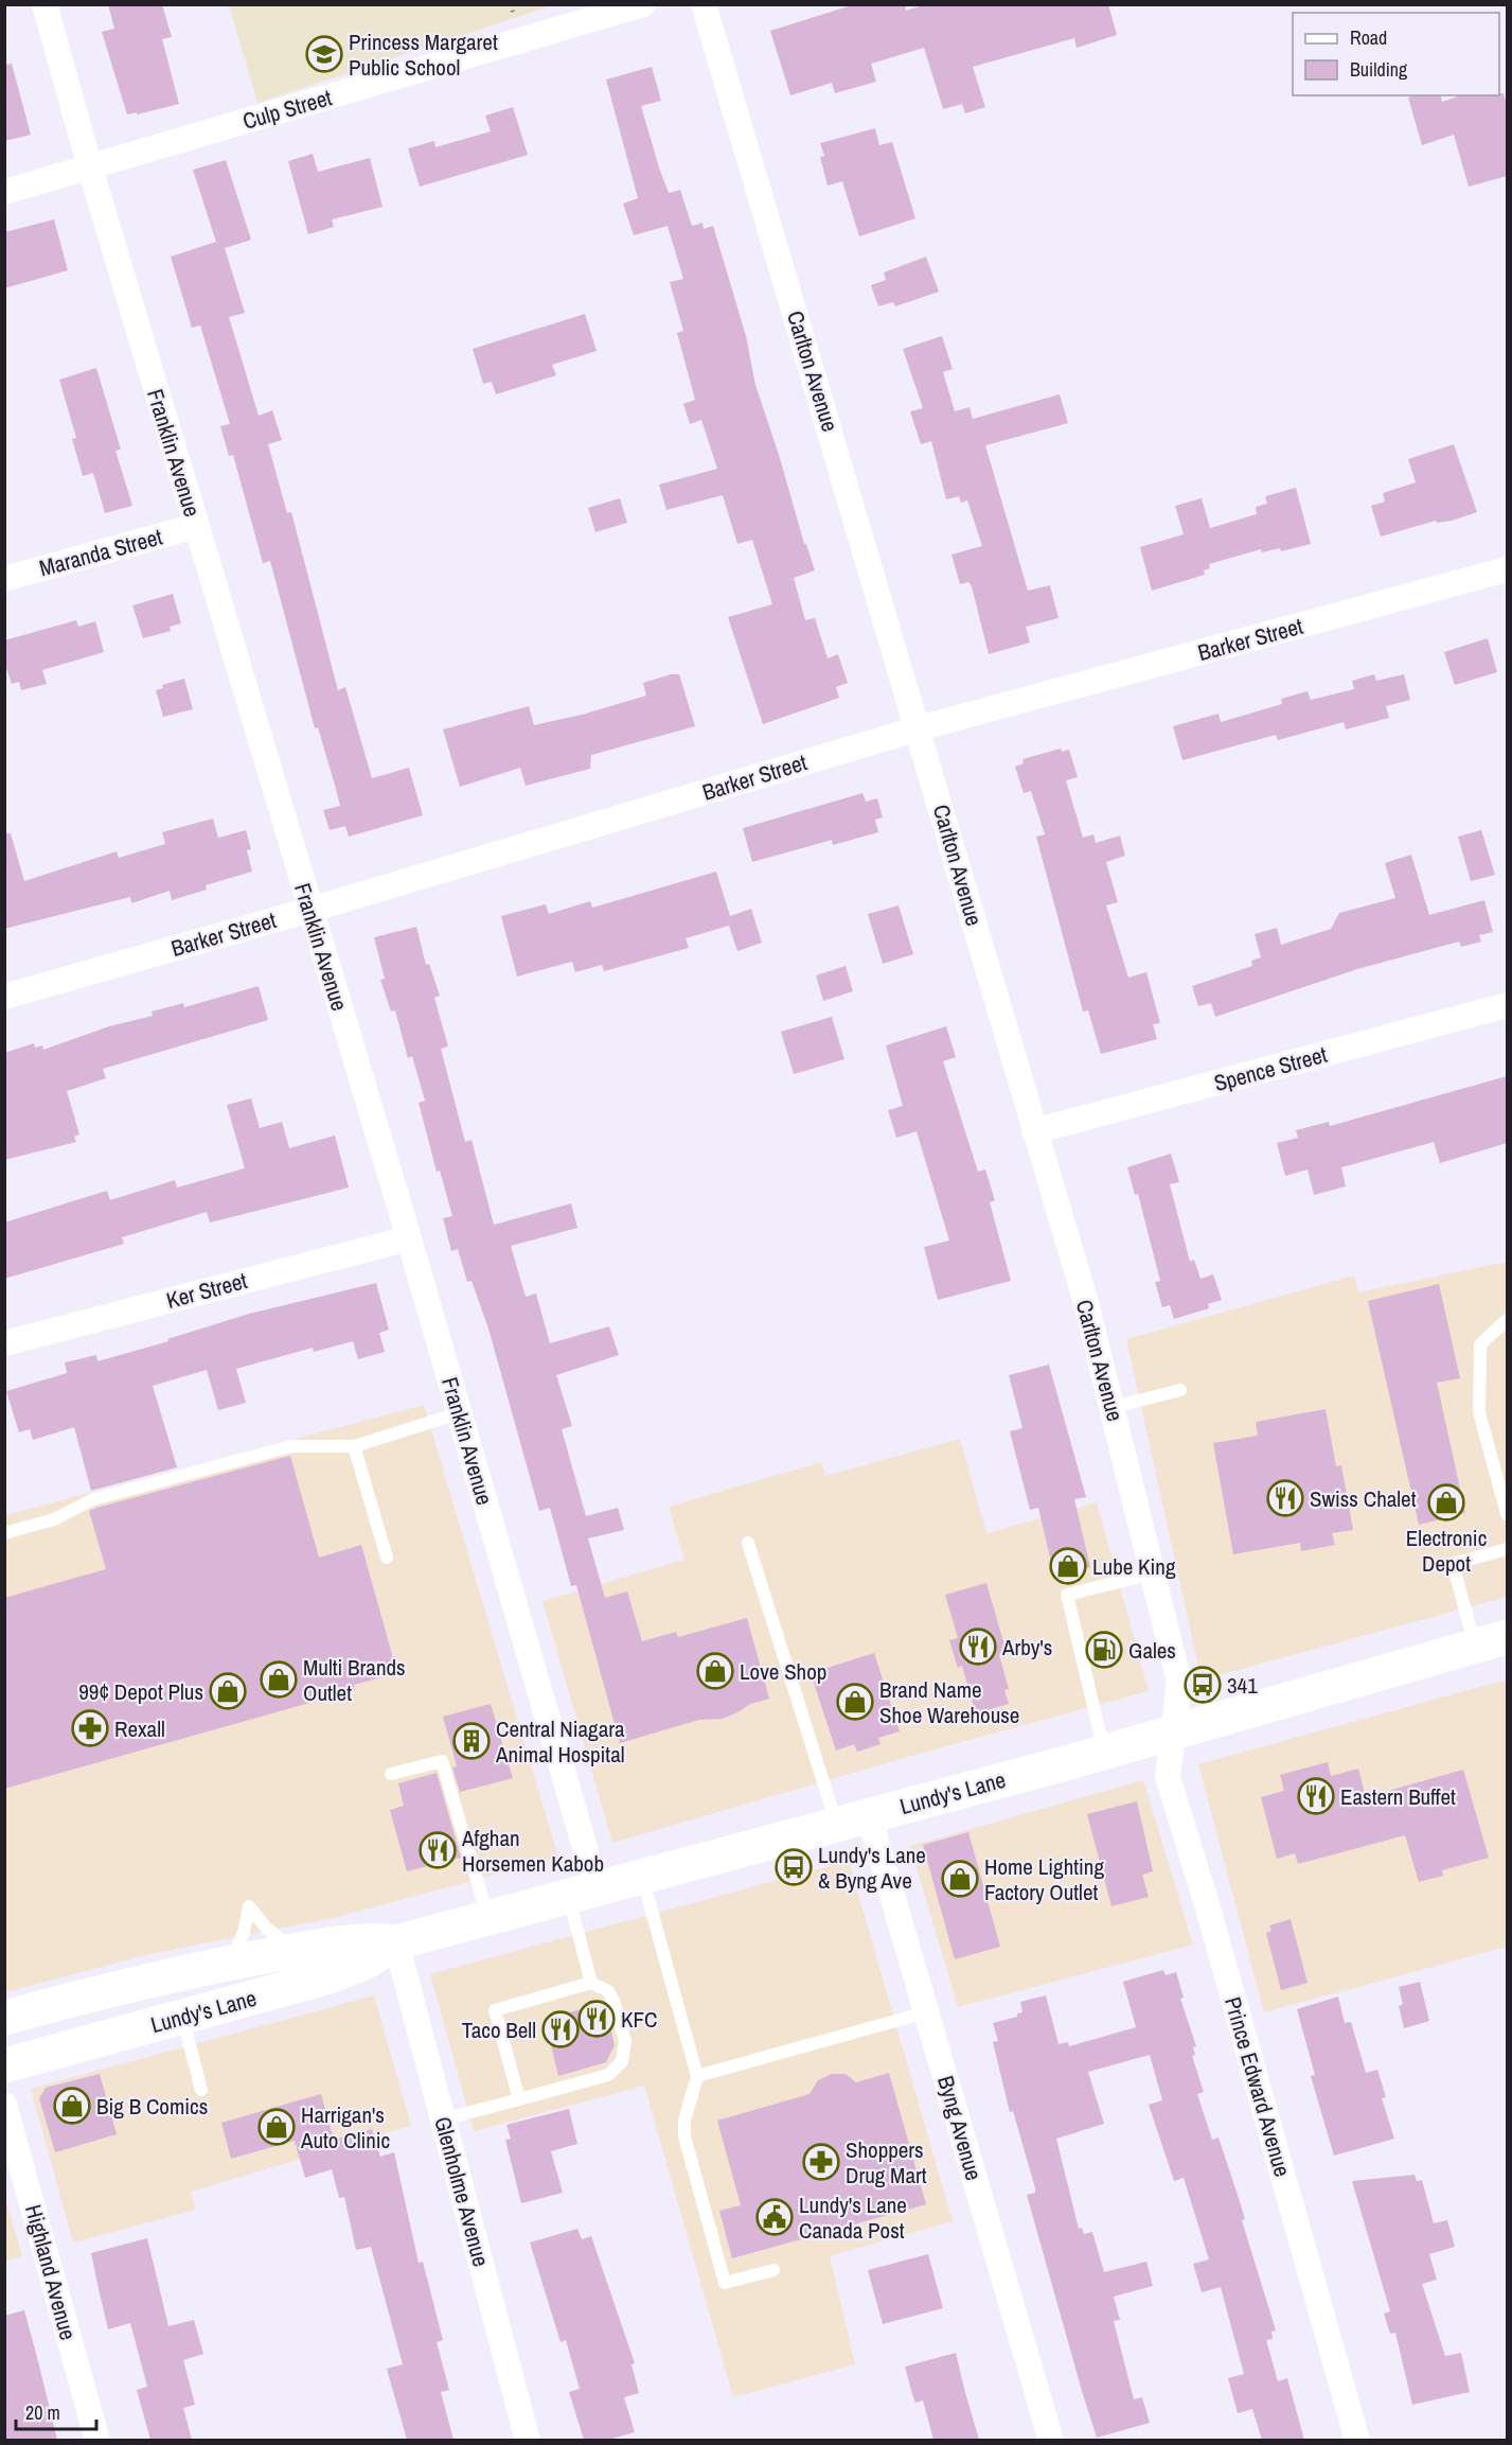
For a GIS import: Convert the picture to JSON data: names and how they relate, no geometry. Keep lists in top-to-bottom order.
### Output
{
  "streets": {
    "main road": ["Lundy's Lane"],
    "street": [
      "Culp Street",
      "Carlton Avenue",
      "Franklin Avenue",
      "Maranda Street",
      "Barker Street",
      "Spence Street",
      "Ker Street",
      "Prince Edward Avenue",
      "Byng Avenue",
      "Glenholme Avenue",
      "Highland Avenue"
    ]
  },
  "crossings": [
    ["Culp Street", "Franklin Avenue"],
    ["Carlton Avenue", "Barker Street"],
    ["Carlton Avenue", "Spence Street"],
    ["Carlton Avenue", "Lundy's Lane"],
    ["Carlton Avenue", "Prince Edward Avenue"],
    ["Franklin Avenue", "Maranda Street"],
    ["Franklin Avenue", "Barker Street"],
    ["Franklin Avenue", "Ker Street"],
    ["Franklin Avenue", "Lundy's Lane"],
    ["Lundy's Lane", "Prince Edward Avenue"],
    ["Lundy's Lane", "Byng Avenue"],
    ["Lundy's Lane", "Glenholme Avenue"]
  ],
  "places": {
    "school or university": ["Princess Margaret Public School"],
    "restaurant": [
      "Swiss Chalet",
      "Arby's",
      "Eastern Buffet",
      "Afghan Horsemen Kabob",
      "KFC",
      "Taco Bell"
    ],
    "shop": [
      "Electronic Depot",
      "Lube King",
      "Love Shop",
      "Multi Brands Outlet",
      "99¢ Depot Plus",
      "Brand Name Shoe Warehouse",
      "Home Lighting Factory Outlet",
      "Big B Comics",
      "Harrigan's Auto Clinic"
    ],
    "fuel station": ["Gales"],
    "bus stop": ["341", "Lundy's Lane & Byng Ave"],
    "pharmacy": ["Rexall", "Shoppers Drug Mart"],
    "building": ["Central Niagara Animal Hospital"],
    "public building": ["Lundy's Lane Canada Post"]
  },
  "legend": ["Road", "Building"],
  "scale_bar": "20 m"
}
